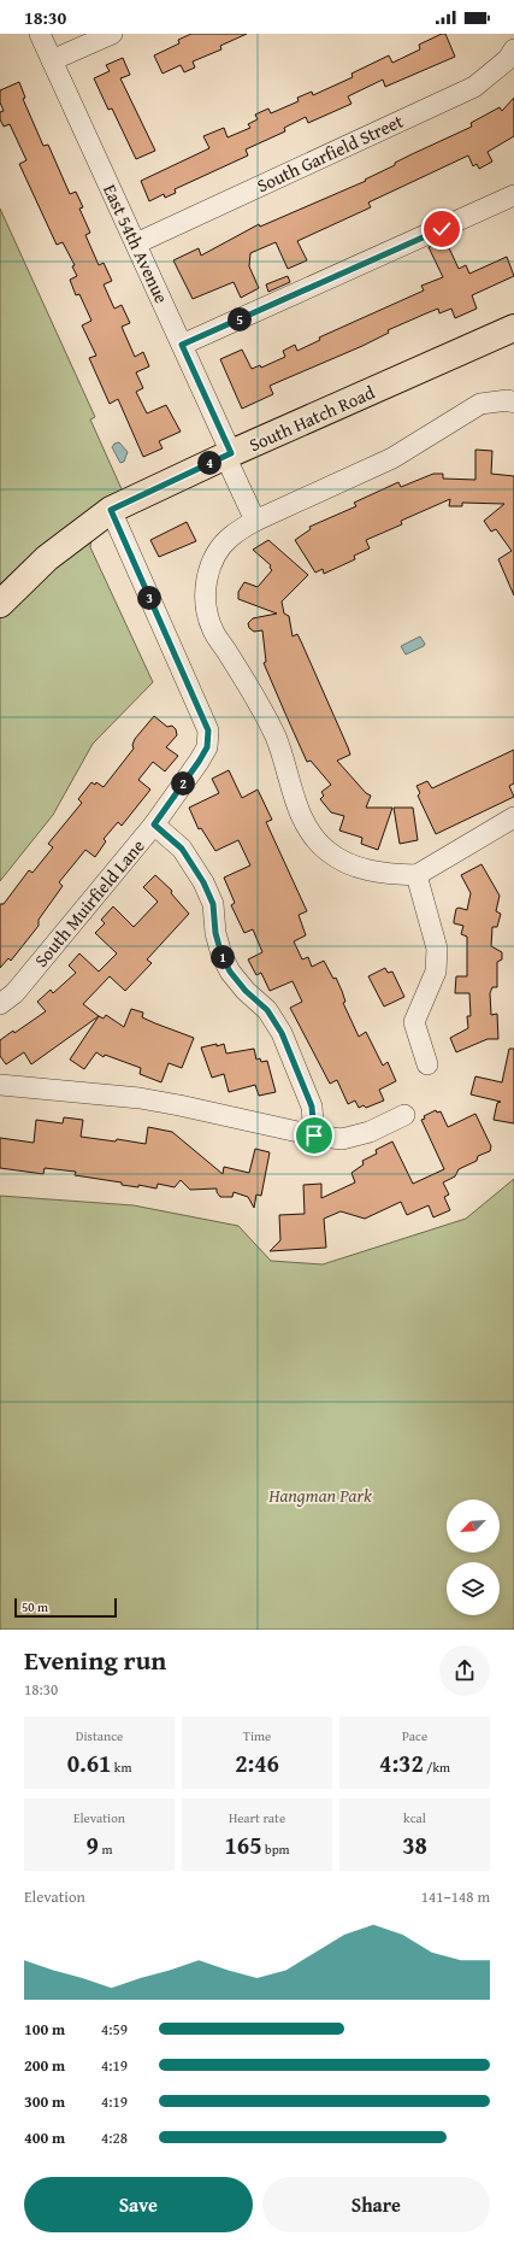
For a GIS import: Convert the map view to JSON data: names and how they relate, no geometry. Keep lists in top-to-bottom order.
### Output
{
  "streets": {
    "main road": ["South Hatch Road"],
    "street": ["South Garfield Street", "East 54th Avenue", "South Muirfield Lane"]
  },
  "crossings": [
    ["South Garfield Street", "East 54th Avenue"],
    ["East 54th Avenue", "South Hatch Road"],
    ["South Hatch Road", "South Muirfield Lane"]
  ],
  "parks": ["Hangman Park"],
  "scale_bar": "50 m",
  "north": "bottom left",
  "page": {
    "status": "18:30",
    "pins": [
      "5",
      "4",
      "3",
      "2",
      "1"
    ],
    "scale": "50 m",
    "heading": ["Evening run", "18:30"],
    "stats": [
      ["Distance", "0.61 km"],
      ["Time", "2:46"],
      ["Pace", "4:32 /km"],
      ["Elevation", "9 m"],
      ["Heart rate", "165 bpm"],
      ["kcal", "38"]
    ],
    "chart": ["Elevation", "141–148 m"],
    "list": [
      {
        "name": "100 m",
        "note": "4:59"
      },
      {
        "name": "200 m",
        "note": "4:19"
      },
      {
        "name": "300 m",
        "note": "4:19"
      },
      {
        "name": "400 m",
        "note": "4:28"
      }
    ],
    "buttons": ["Save", "Share"]
  }
}
